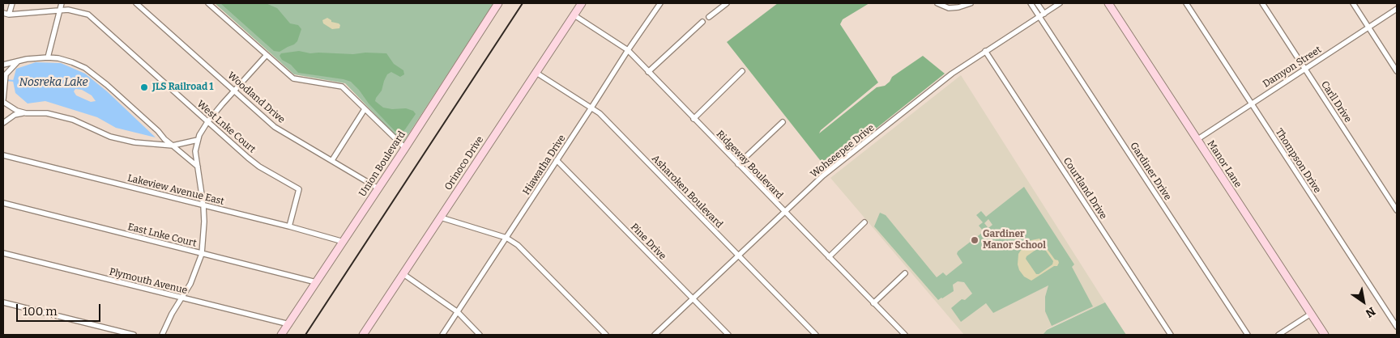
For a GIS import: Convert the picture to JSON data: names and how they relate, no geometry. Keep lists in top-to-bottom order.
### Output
{
  "streets": {
    "street": [
      "Damyon Street",
      "Woodland Drive",
      "Carll Drive",
      "West Lnke Court",
      "Wohseepee Drive",
      "Thompson Drive",
      "Orinoco Drive",
      "Union Boulevard",
      "Manor Lane",
      "Hiawatha Drive",
      "Ridgeway Boulevard",
      "Gardiner Drive",
      "Courtland Drive",
      "Lakeview Avenue East",
      "Asharoken Boulevard",
      "East Lnke Court",
      "Pine Drive",
      "Plymouth Avenue"
    ]
  },
  "crossings": [
    ["Damyon Street", "Carll Drive"],
    ["Damyon Street", "Thompson Drive"],
    ["Damyon Street", "Manor Lane"],
    ["Woodland Drive", "Union Boulevard"],
    ["West Lnke Court", "Lakeview Avenue East"],
    ["Wohseepee Drive", "Ridgeway Boulevard"],
    ["Wohseepee Drive", "Gardiner Drive"],
    ["Wohseepee Drive", "Courtland Drive"],
    ["Wohseepee Drive", "Asharoken Boulevard"],
    ["Wohseepee Drive", "Pine Drive"],
    ["Orinoco Drive", "Ridgeway Boulevard"],
    ["Orinoco Drive", "Asharoken Boulevard"],
    ["Union Boulevard", "Lakeview Avenue East"],
    ["Union Boulevard", "East Lnke Court"],
    ["Union Boulevard", "Plymouth Avenue"],
    ["Hiawatha Drive", "Ridgeway Boulevard"],
    ["Hiawatha Drive", "Asharoken Boulevard"],
    ["Hiawatha Drive", "Pine Drive"]
  ],
  "water": ["Nosreka Lake"],
  "places": ["JLS Railroad 1", "Gardiner Manor School"],
  "scale_bar": "100 m",
  "north": "bottom right"
}
